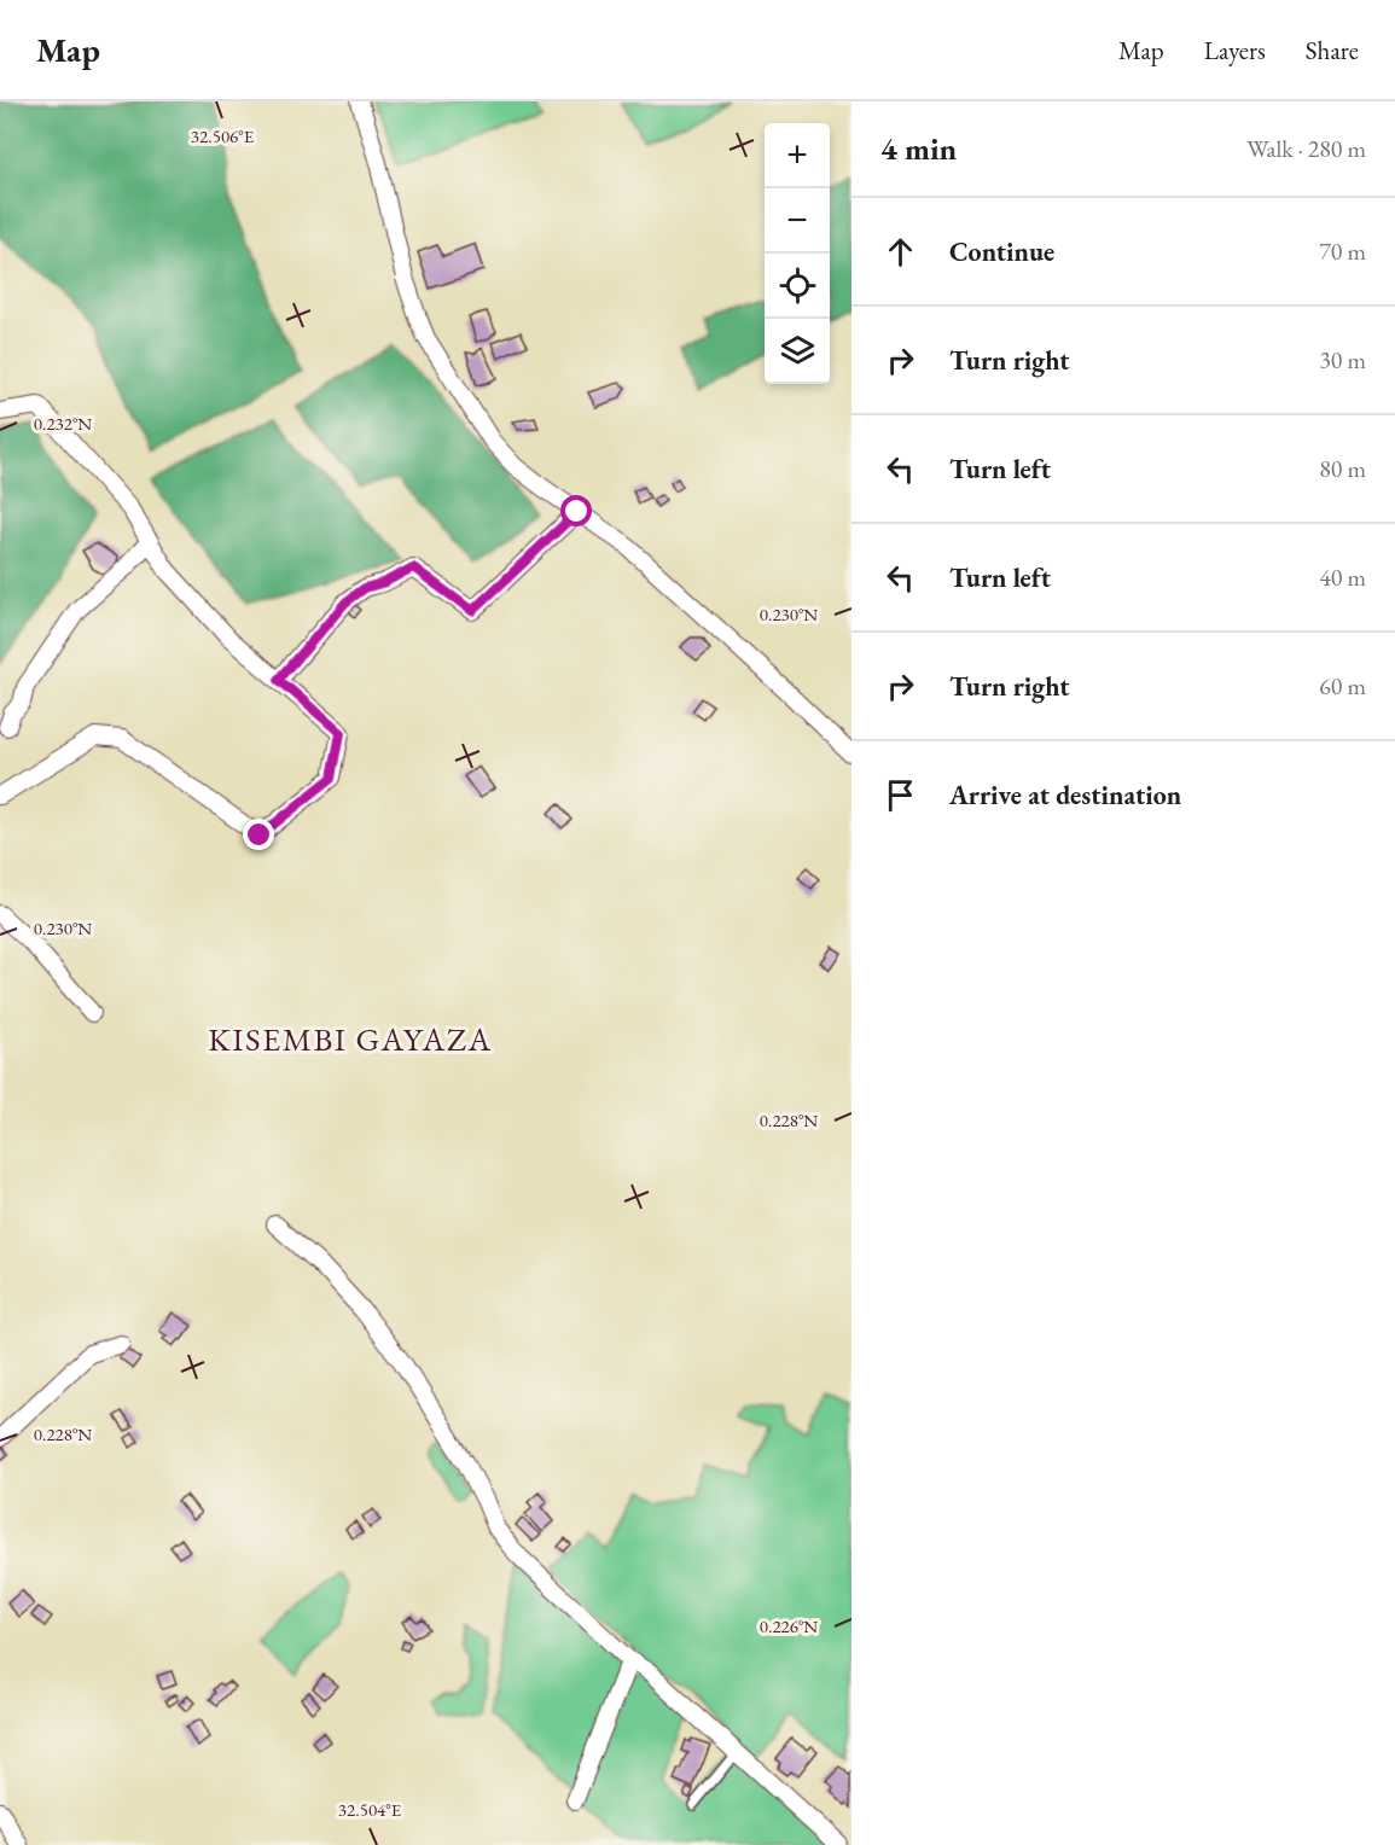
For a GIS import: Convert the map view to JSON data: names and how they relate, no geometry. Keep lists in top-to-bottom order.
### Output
{
  "districts": ["KISEMBI GAYAZA"],
  "page": {
    "header": "Map",
    "nav": ["Map", "Layers", "Share"],
    "heading": ["4 min", "Walk · 280 m"],
    "map_buttons": ["+", "−"],
    "list": [
      ["Continue", "70 m"],
      ["Turn right", "30 m"],
      ["Turn left", "80 m"],
      ["Turn left", "40 m"],
      ["Turn right", "60 m"],
      "Arrive at destination"
    ]
  },
  "coordinates": [
    "32.506°E",
    "0.232°N",
    "0.230°N",
    "0.228°N",
    "0.226°N",
    "32.504°E"
  ]
}
